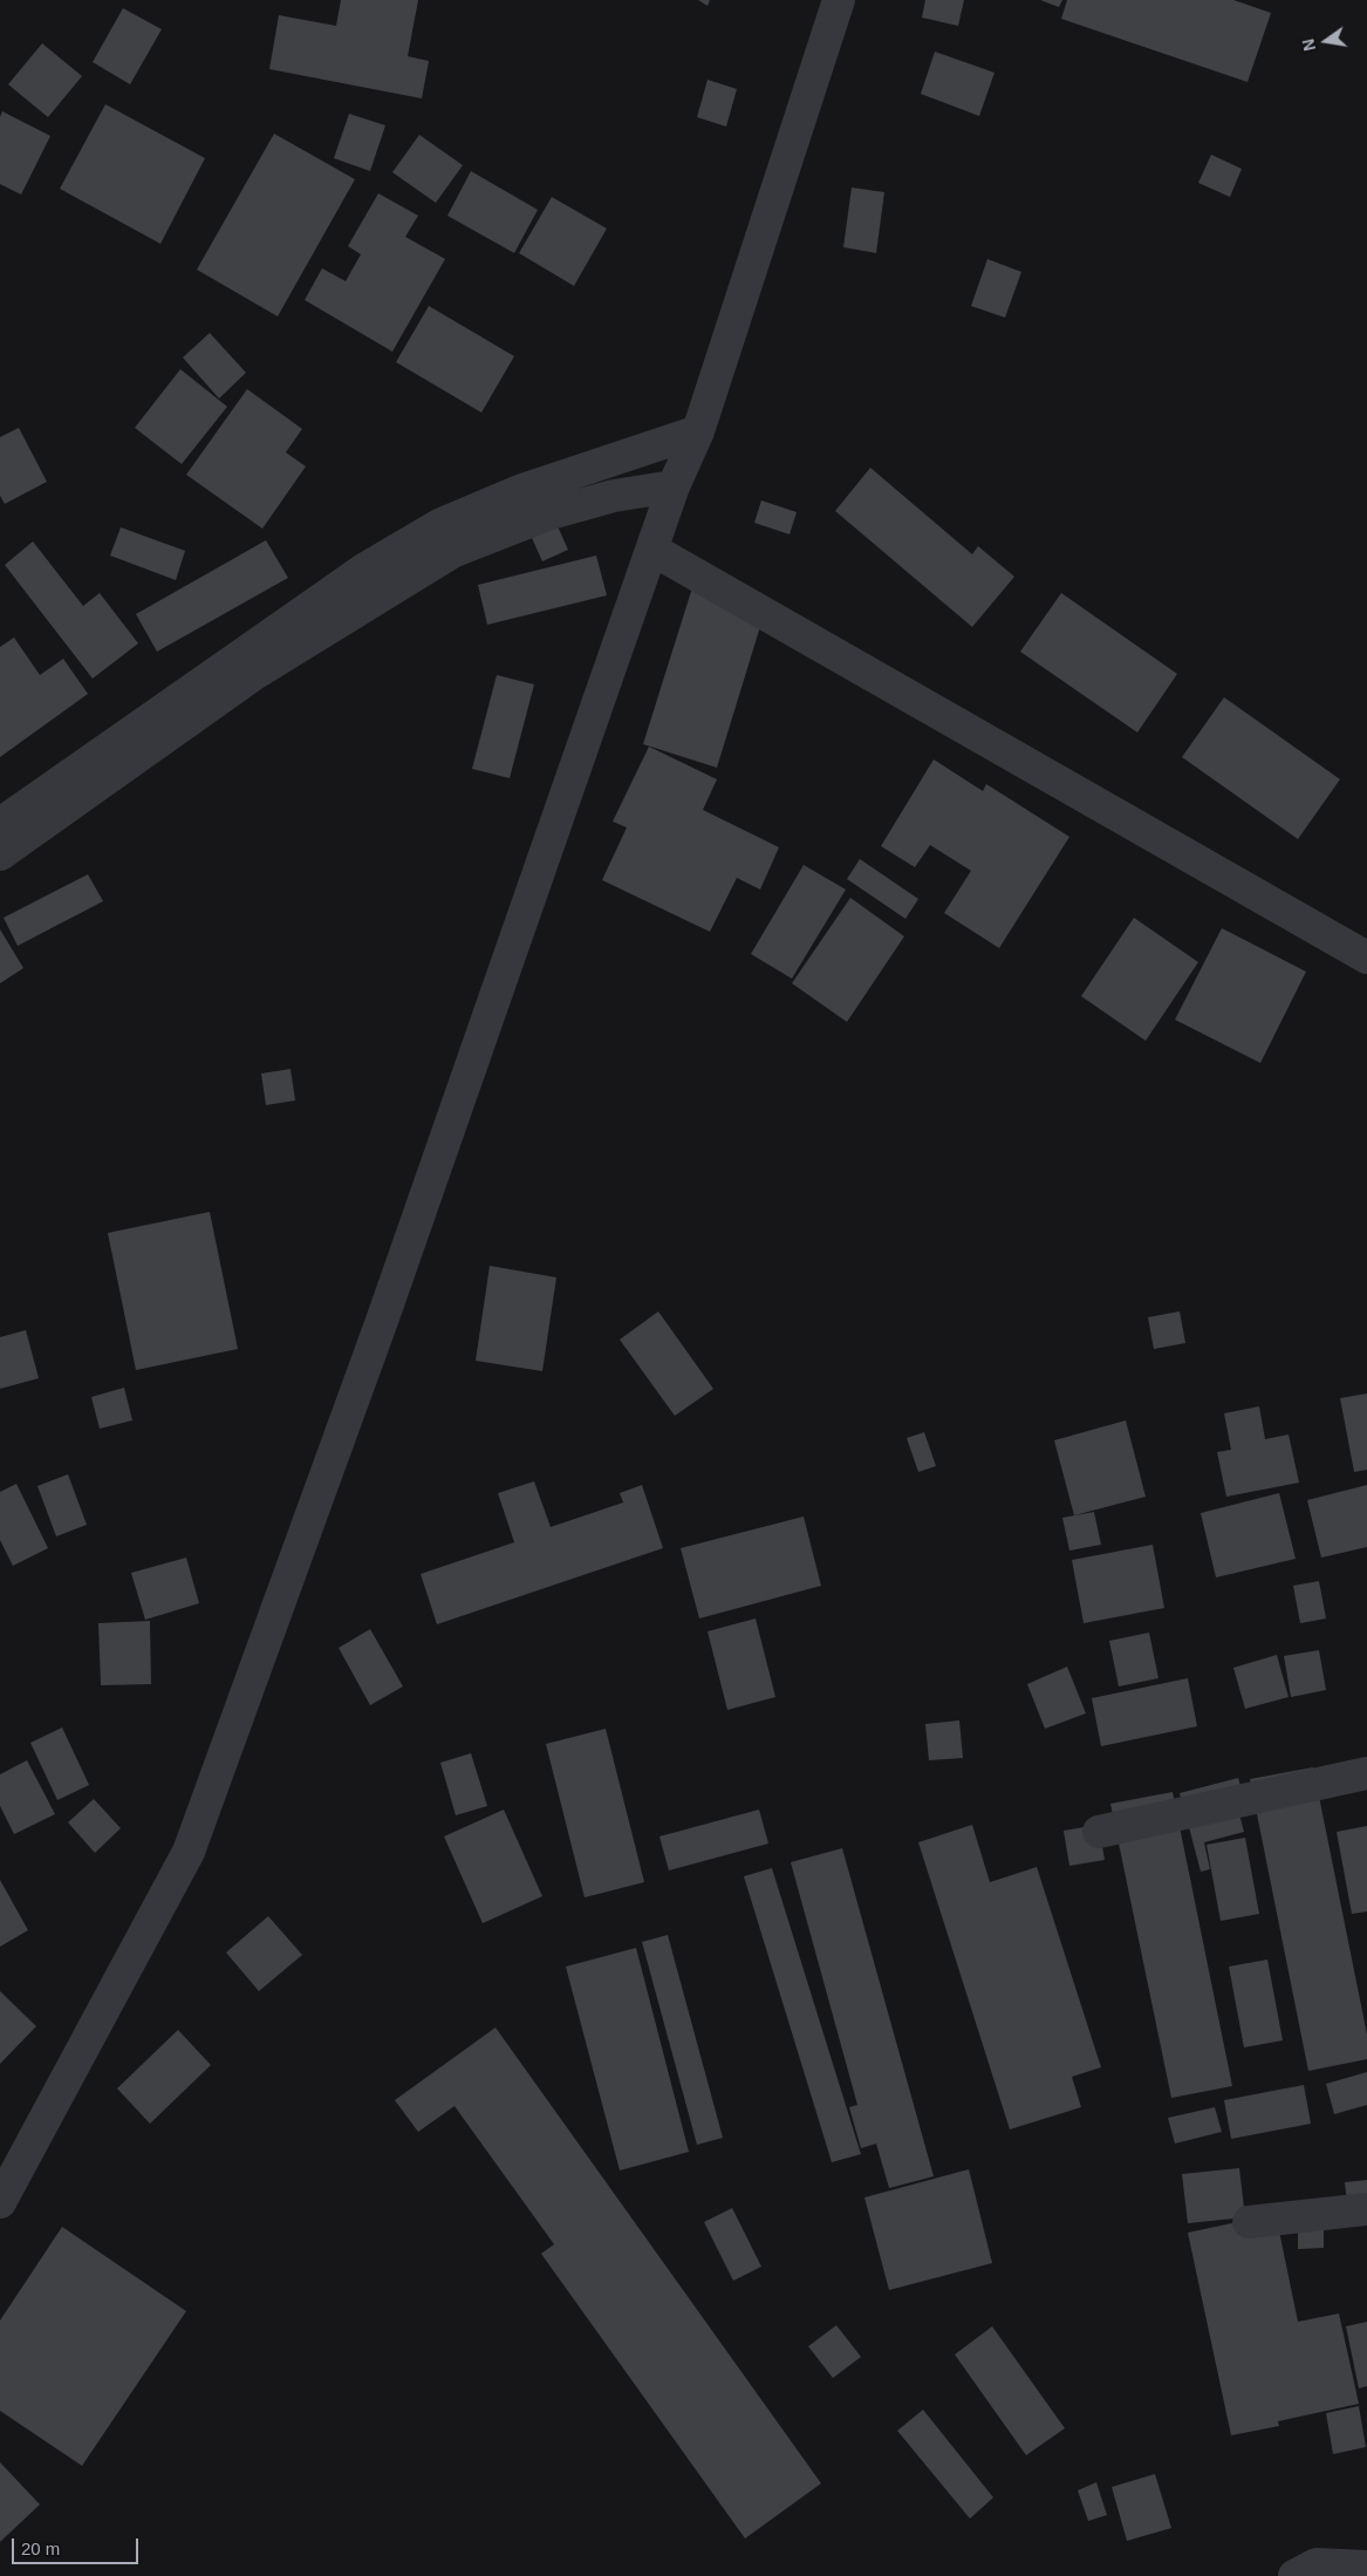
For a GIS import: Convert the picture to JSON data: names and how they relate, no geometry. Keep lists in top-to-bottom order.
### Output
{
  "scale_bar": "20 m",
  "north": "left"
}
